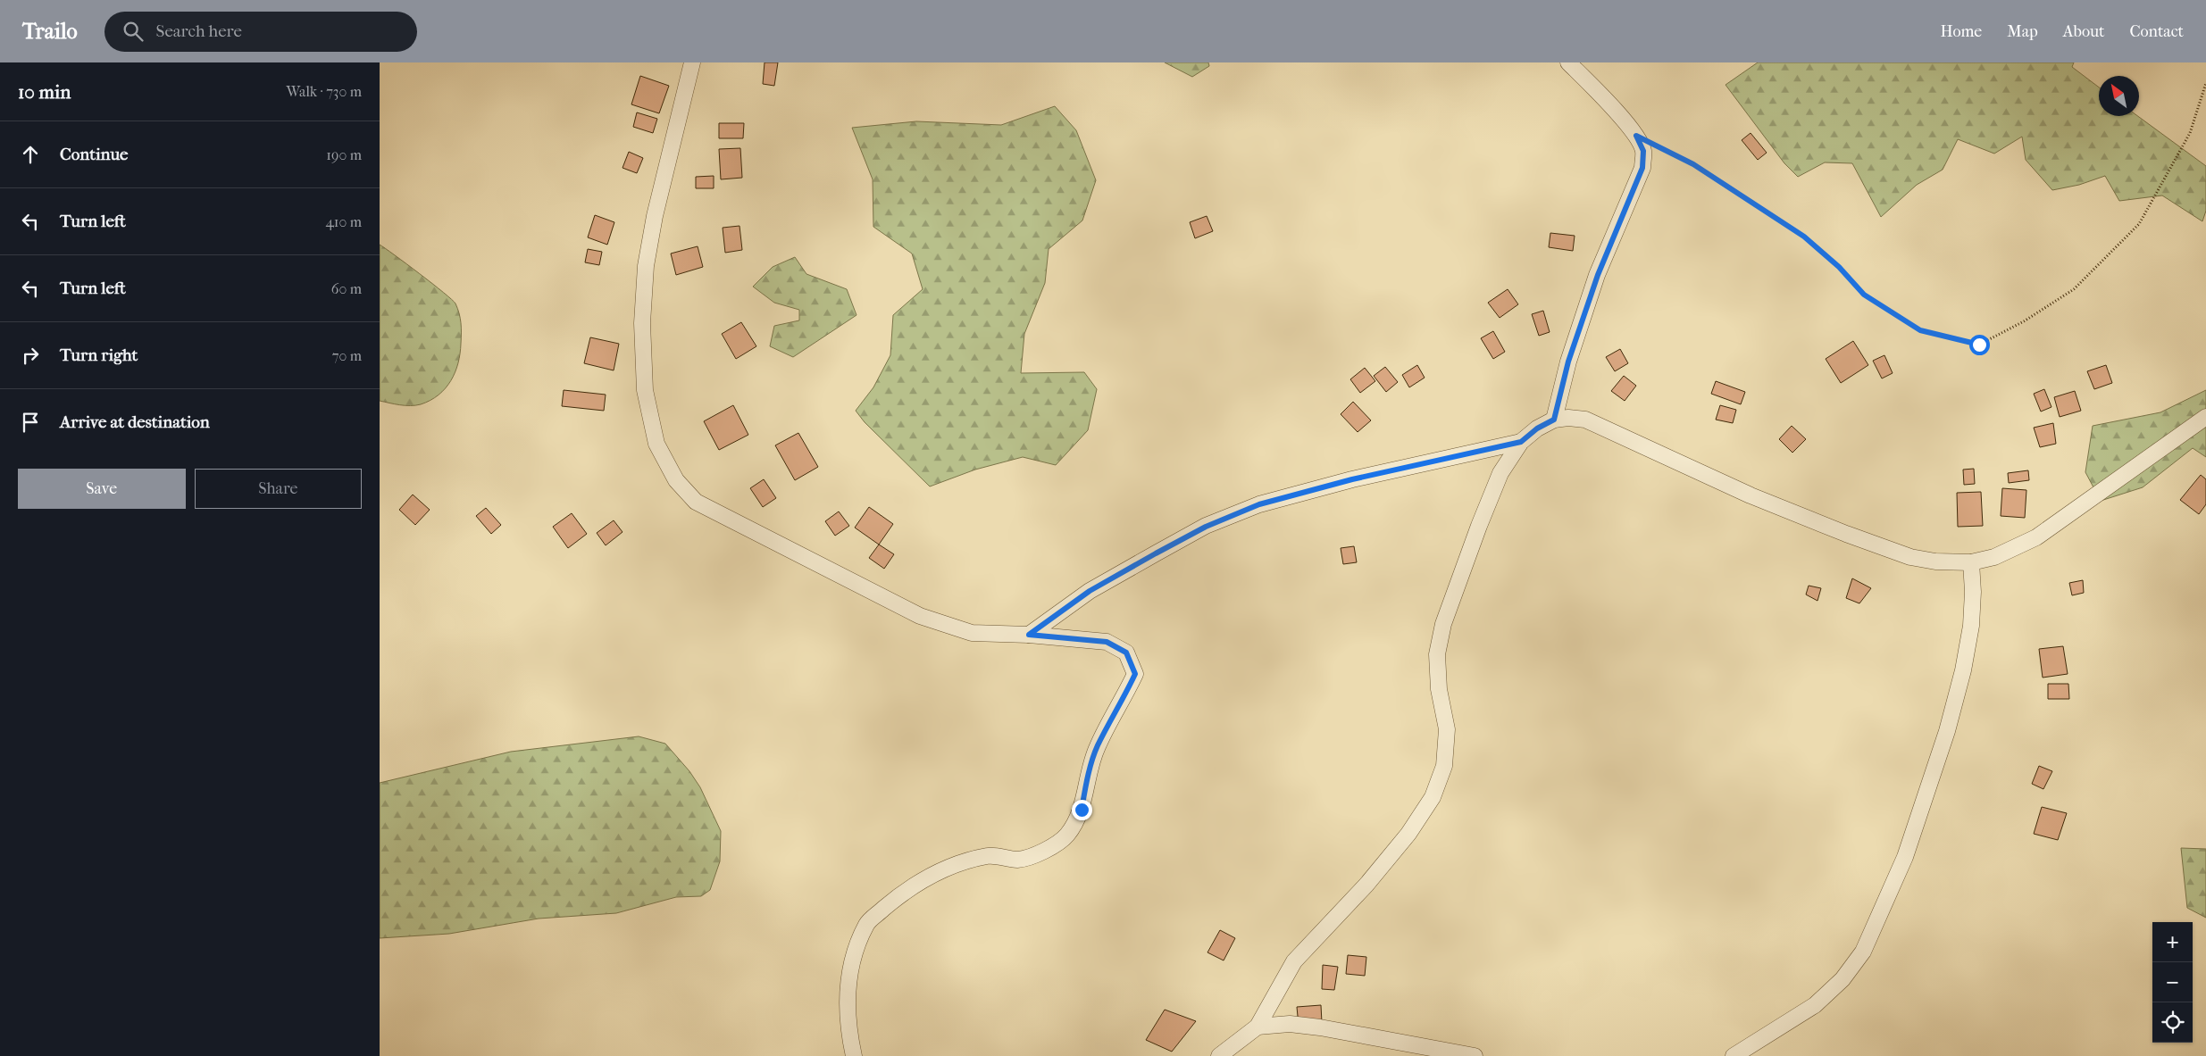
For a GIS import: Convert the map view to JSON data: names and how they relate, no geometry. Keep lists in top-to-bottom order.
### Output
{
  "north": "top left",
  "page": {
    "header": "Trailo",
    "search": "Search here",
    "nav": [
      "Home",
      "Map",
      "About",
      "Contact"
    ],
    "heading": ["10 min", "Walk · 730 m"],
    "list": [
      ["Continue", "190 m"],
      ["Turn left", "410 m"],
      ["Turn left", "60 m"],
      ["Turn right", "70 m"],
      "Arrive at destination"
    ],
    "buttons": ["Save", "Share"],
    "map_buttons": ["+", "−"]
  }
}
